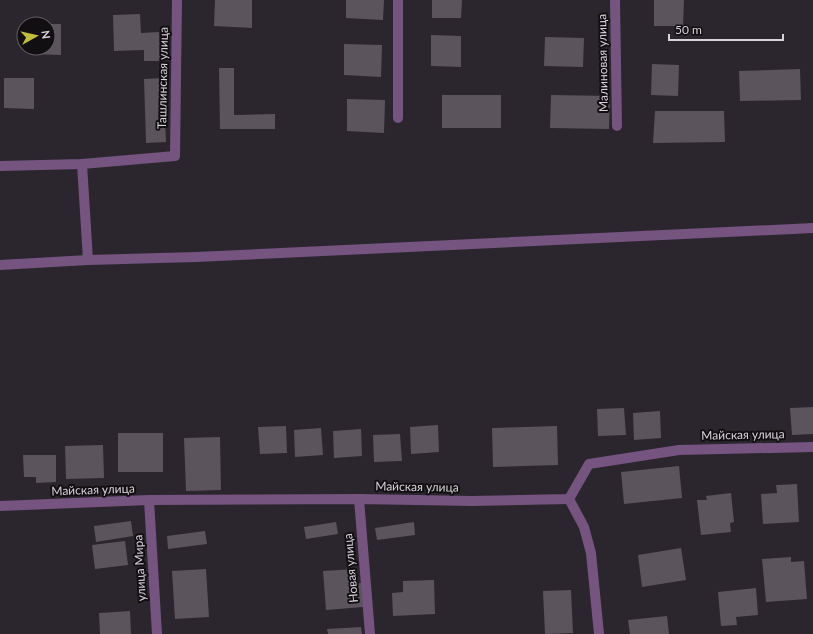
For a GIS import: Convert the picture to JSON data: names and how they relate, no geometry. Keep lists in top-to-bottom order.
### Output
{
  "streets": {
    "street": [
      "Малиновая улица",
      "Ташлинская улица",
      "Майская улица",
      "улица Мира",
      "Новая улица"
    ]
  },
  "crossings": [
    ["Майская улица", "улица Мира"],
    ["Майская улица", "Новая улица"]
  ],
  "scale_bar": "50 m",
  "north": "right"
}
